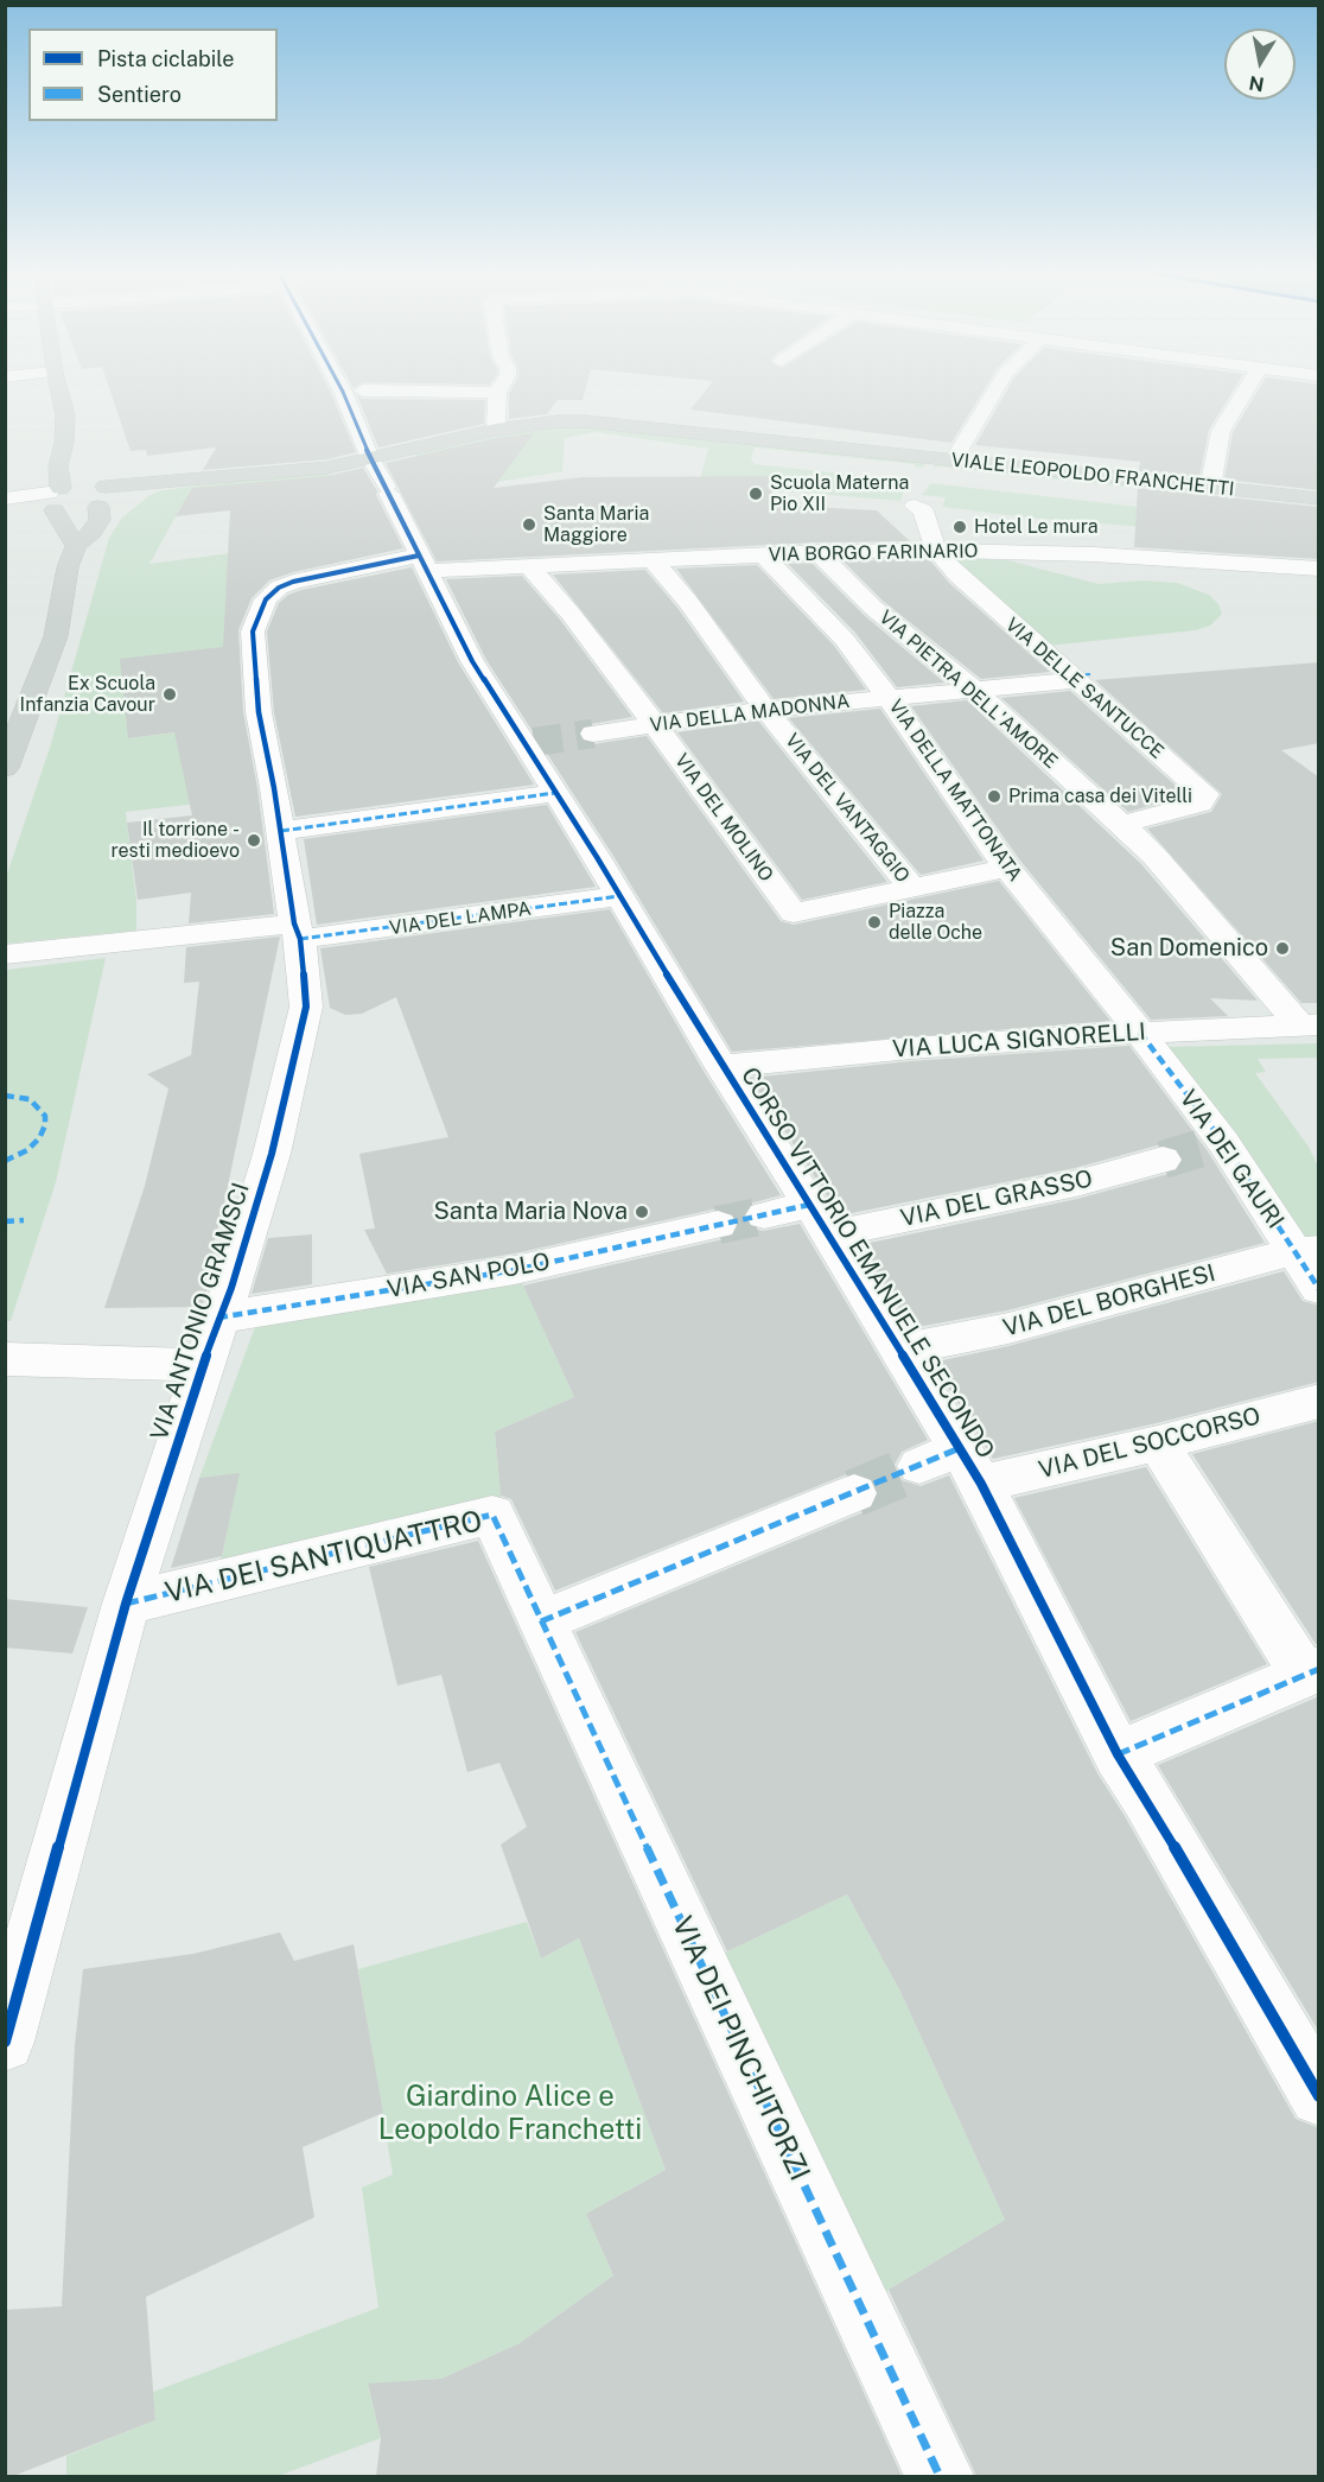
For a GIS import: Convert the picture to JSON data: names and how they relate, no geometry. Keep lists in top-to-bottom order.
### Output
{
  "streets": {
    "main road": ["VIALE LEOPOLDO FRANCHETTI"],
    "street": [
      "VIA BORGO FARINARIO",
      "VIA DELLE SANTUCCE",
      "VIA PIETRA DELL'AMORE",
      "VIA DELLA MADONNA",
      "VIA DELLA MATTONATA",
      "VIA DEL VANTAGGIO",
      "VIA DEL MOLINO",
      "VIA DEL LAMPA",
      "VIA LUCA SIGNORELLI",
      "VIA DEI GAURI",
      "VIA DEL GRASSO",
      "CORSO VITTORIO EMANUELE SECONDO",
      "VIA SAN POLO",
      "VIA DEL BORGHESI",
      "VIA ANTONIO GRAMSCI",
      "VIA DEL SOCCORSO",
      "VIA DEI SANTIQUATTRO",
      "VIA DEI PINCHITORZI"
    ]
  },
  "crossings": [
    ["VIALE LEOPOLDO FRANCHETTI", "CORSO VITTORIO EMANUELE SECONDO"],
    ["VIA BORGO FARINARIO", "VIA DELLE SANTUCCE"],
    ["VIA BORGO FARINARIO", "VIA PIETRA DELL'AMORE"],
    ["VIA BORGO FARINARIO", "VIA DELLA MATTONATA"],
    ["VIA BORGO FARINARIO", "VIA DEL VANTAGGIO"],
    ["VIA BORGO FARINARIO", "VIA DEL MOLINO"],
    ["VIA BORGO FARINARIO", "CORSO VITTORIO EMANUELE SECONDO"],
    ["VIA BORGO FARINARIO", "VIA ANTONIO GRAMSCI"],
    ["VIA DELLE SANTUCCE", "VIA PIETRA DELL'AMORE"],
    ["VIA DELLE SANTUCCE", "VIA DELLA MADONNA"],
    ["VIA PIETRA DELL'AMORE", "VIA DELLA MADONNA"],
    ["VIA PIETRA DELL'AMORE", "VIA LUCA SIGNORELLI"],
    ["VIA DELLA MADONNA", "VIA DELLA MATTONATA"],
    ["VIA DELLA MADONNA", "VIA DEL VANTAGGIO"],
    ["VIA DELLA MADONNA", "VIA DEL MOLINO"],
    ["VIA DELLA MATTONATA", "VIA LUCA SIGNORELLI"],
    ["VIA DELLA MATTONATA", "VIA DEI GAURI"],
    ["VIA DEL VANTAGGIO", "VIA DEL MOLINO"],
    ["VIA DEL LAMPA", "CORSO VITTORIO EMANUELE SECONDO"],
    ["VIA DEL LAMPA", "VIA ANTONIO GRAMSCI"],
    ["VIA LUCA SIGNORELLI", "VIA DEI GAURI"],
    ["VIA LUCA SIGNORELLI", "CORSO VITTORIO EMANUELE SECONDO"],
    ["VIA DEI GAURI", "VIA DEL BORGHESI"],
    ["VIA DEL GRASSO", "CORSO VITTORIO EMANUELE SECONDO"],
    ["CORSO VITTORIO EMANUELE SECONDO", "VIA DEL BORGHESI"],
    ["CORSO VITTORIO EMANUELE SECONDO", "VIA DEL SOCCORSO"],
    ["VIA SAN POLO", "VIA ANTONIO GRAMSCI"],
    ["VIA ANTONIO GRAMSCI", "VIA DEI SANTIQUATTRO"],
    ["VIA DEI SANTIQUATTRO", "VIA DEI PINCHITORZI"]
  ],
  "parks": ["Giardino Alice e Leopoldo Franchetti"],
  "places": [
    "Scuola Materna Pio XII",
    "Santa Maria Maggiore",
    "Hotel Le mura",
    "Ex Scuola Infanzia Cavour",
    "Prima casa dei Vitelli",
    "Il torrione - resti medioevo",
    "Piazza delle Oche",
    "San Domenico",
    "Santa Maria Nova"
  ],
  "legend": ["Pista ciclabile", "Sentiero"],
  "north": "bottom"
}
